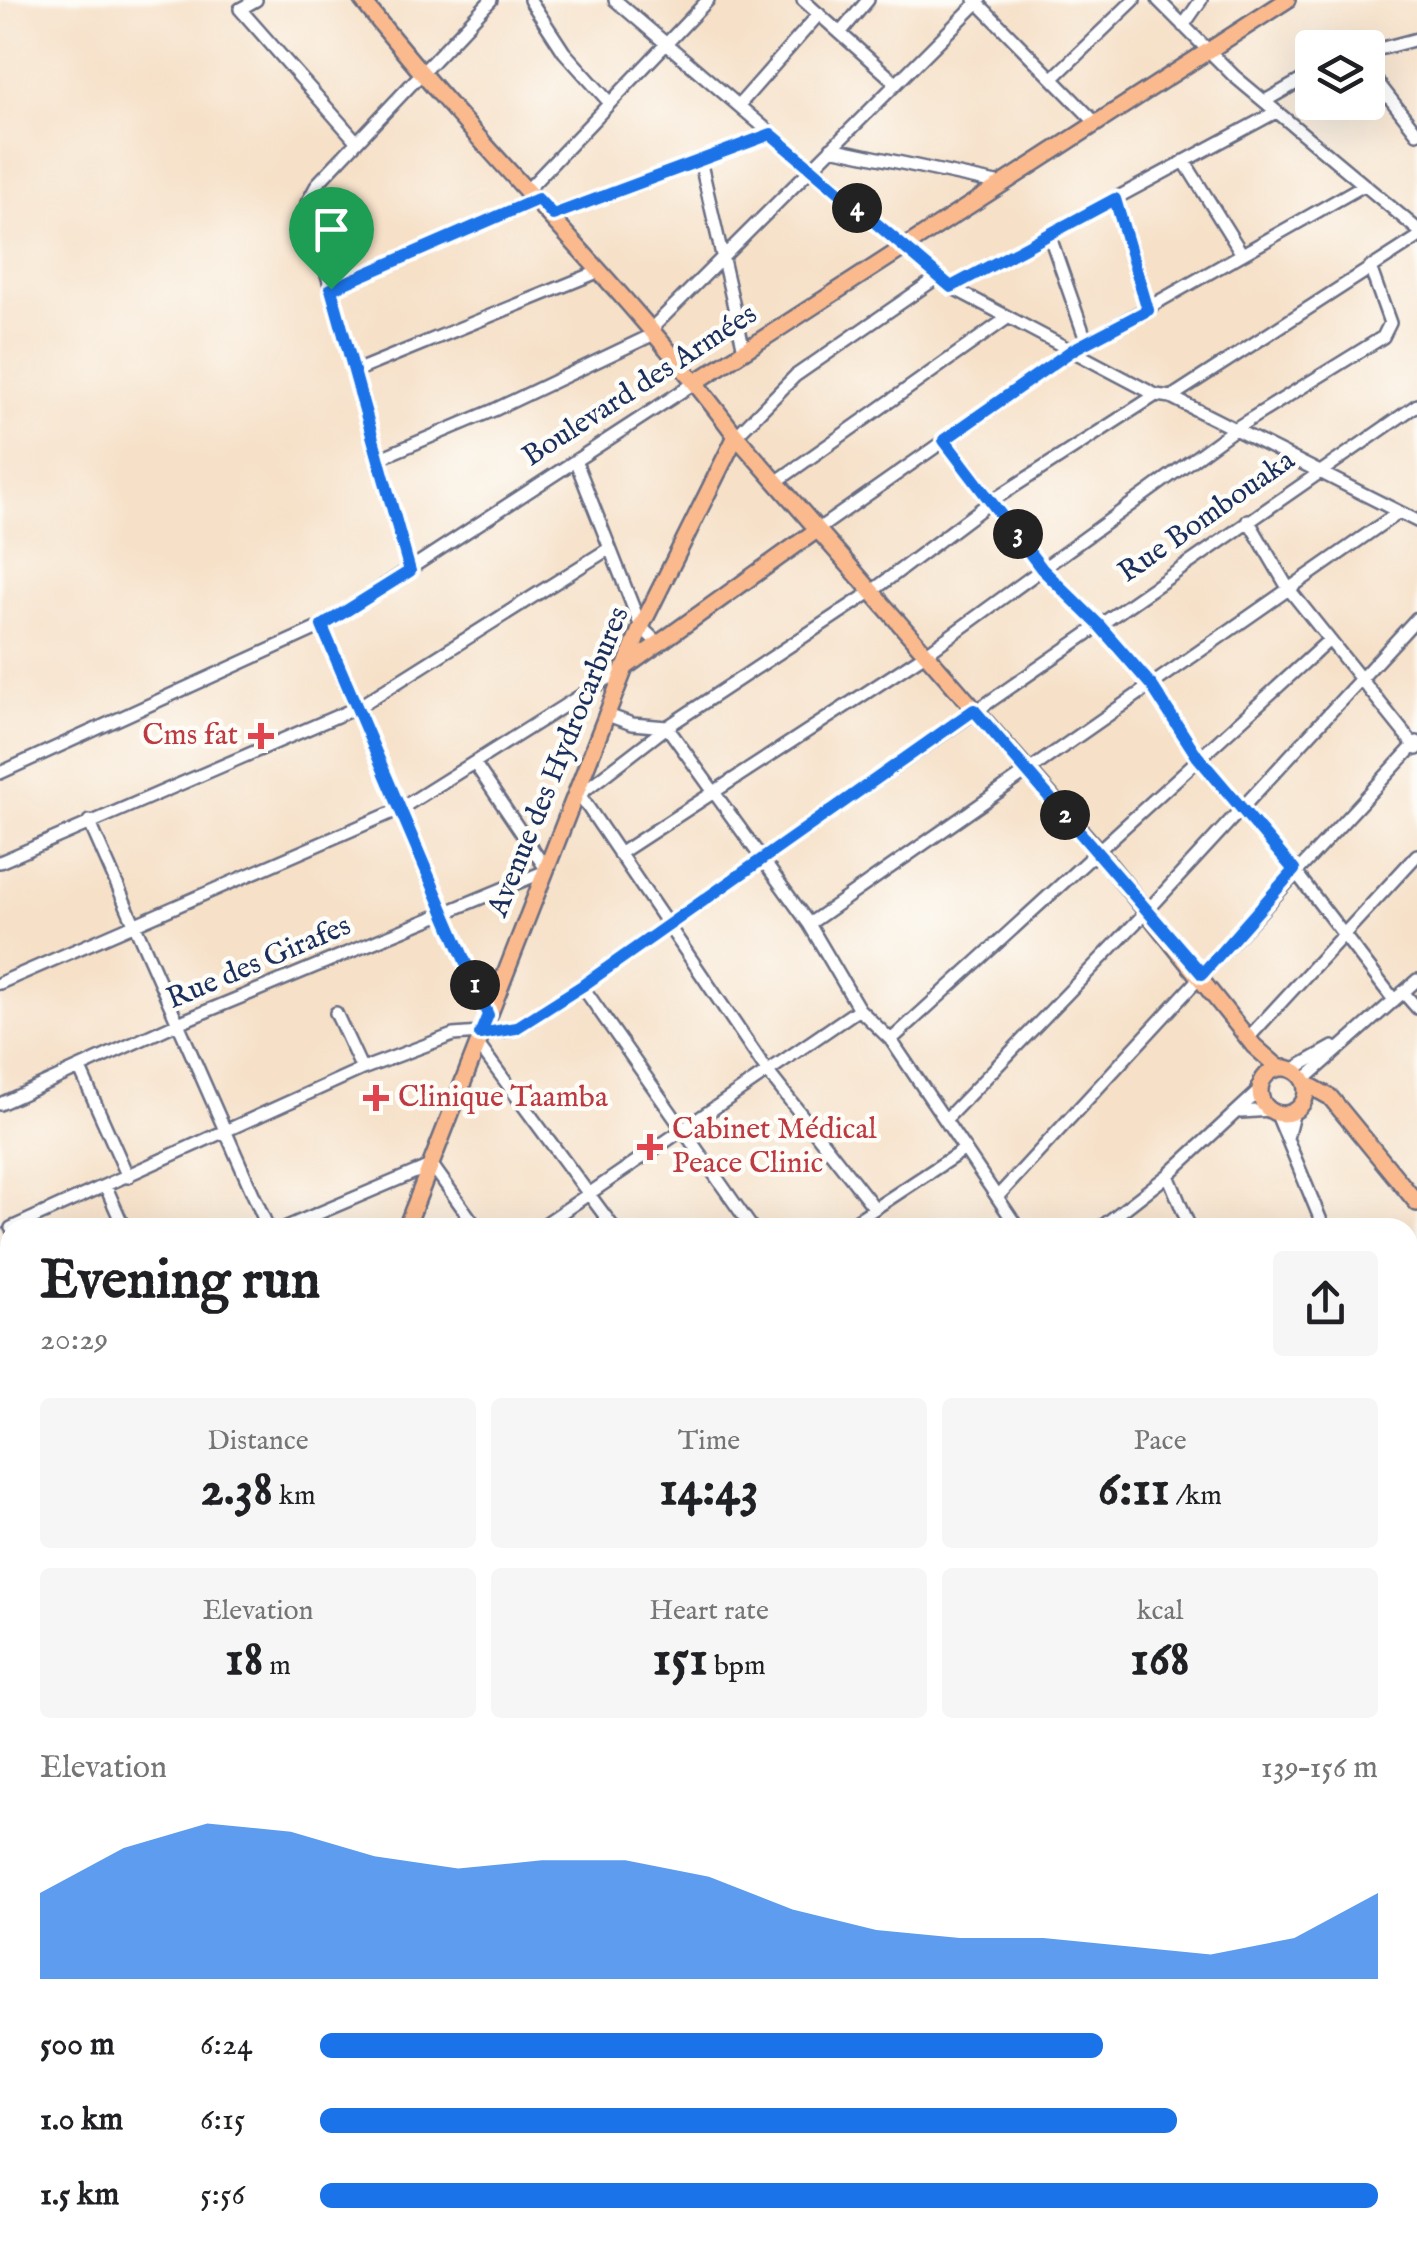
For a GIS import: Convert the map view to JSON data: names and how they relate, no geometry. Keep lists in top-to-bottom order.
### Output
{
  "streets": {
    "main road": ["Boulevard des Armées", "Avenue des Hydrocarbures"],
    "street": ["Rue Bombouaka", "Rue des Girafes"]
  },
  "crossings": [
    ["Rue Bombouaka", "Avenue des Hydrocarbures"],
    ["Avenue des Hydrocarbures", "Rue des Girafes"]
  ],
  "places": {
    "health": ["Cms fat", "Clinique Taamba", "Cabinet Médical Peace Clinic"]
  },
  "page": {
    "pins": [
      "4",
      "3",
      "2",
      "1"
    ],
    "heading": ["Evening run", "20:29"],
    "stats": [
      ["Distance", "2.38 km"],
      ["Time", "14:43"],
      ["Pace", "6:11 /km"],
      ["Elevation", "18 m"],
      ["Heart rate", "151 bpm"],
      ["kcal", "168"]
    ],
    "chart": ["Elevation", "139–156 m"],
    "list": [
      {
        "name": "500 m",
        "note": "6:24"
      },
      {
        "name": "1.0 km",
        "note": "6:15"
      },
      {
        "name": "1.5 km",
        "note": "5:56"
      }
    ]
  }
}
